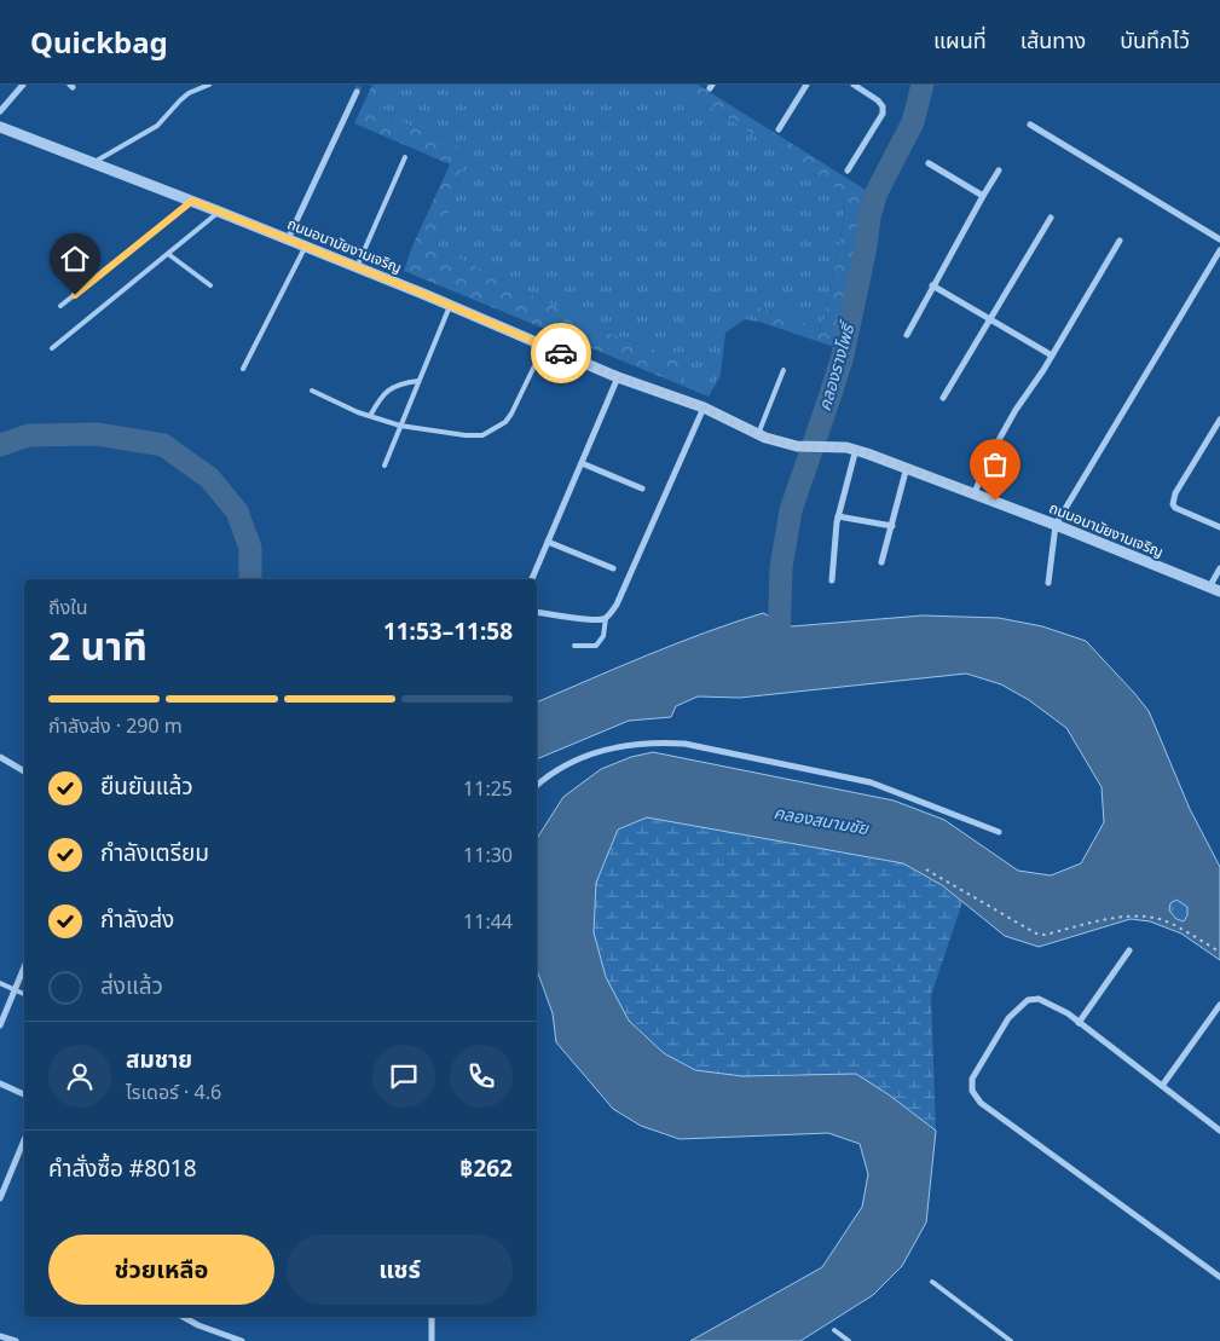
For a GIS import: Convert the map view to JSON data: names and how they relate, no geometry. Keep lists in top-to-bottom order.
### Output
{
  "streets": {
    "street": ["ถนนอนามัยงามเจริญ"]
  },
  "water": ["คลองรางโพธิ์", "คลองสนามชัย"],
  "page": {
    "header": "Quickbag",
    "nav": ["แผนที่", "เส้นทาง", "บันทึกไว้"],
    "heading": ["2 นาที", "ถึงใน", "11:53–11:58"],
    "panel": [
      "สมชาย",
      "ไรเดอร์ · 4.6",
      "คำสั่งซื้อ #8018",
      "฿262"
    ],
    "bar": "กำลังส่ง · 290 m",
    "list": [
      ["ยืนยันแล้ว", "11:25"],
      ["กำลังเตรียม", "11:30"],
      ["กำลังส่ง", "11:44"],
      "ส่งแล้ว"
    ],
    "buttons": ["ช่วยเหลือ", "แชร์"]
  }
}
